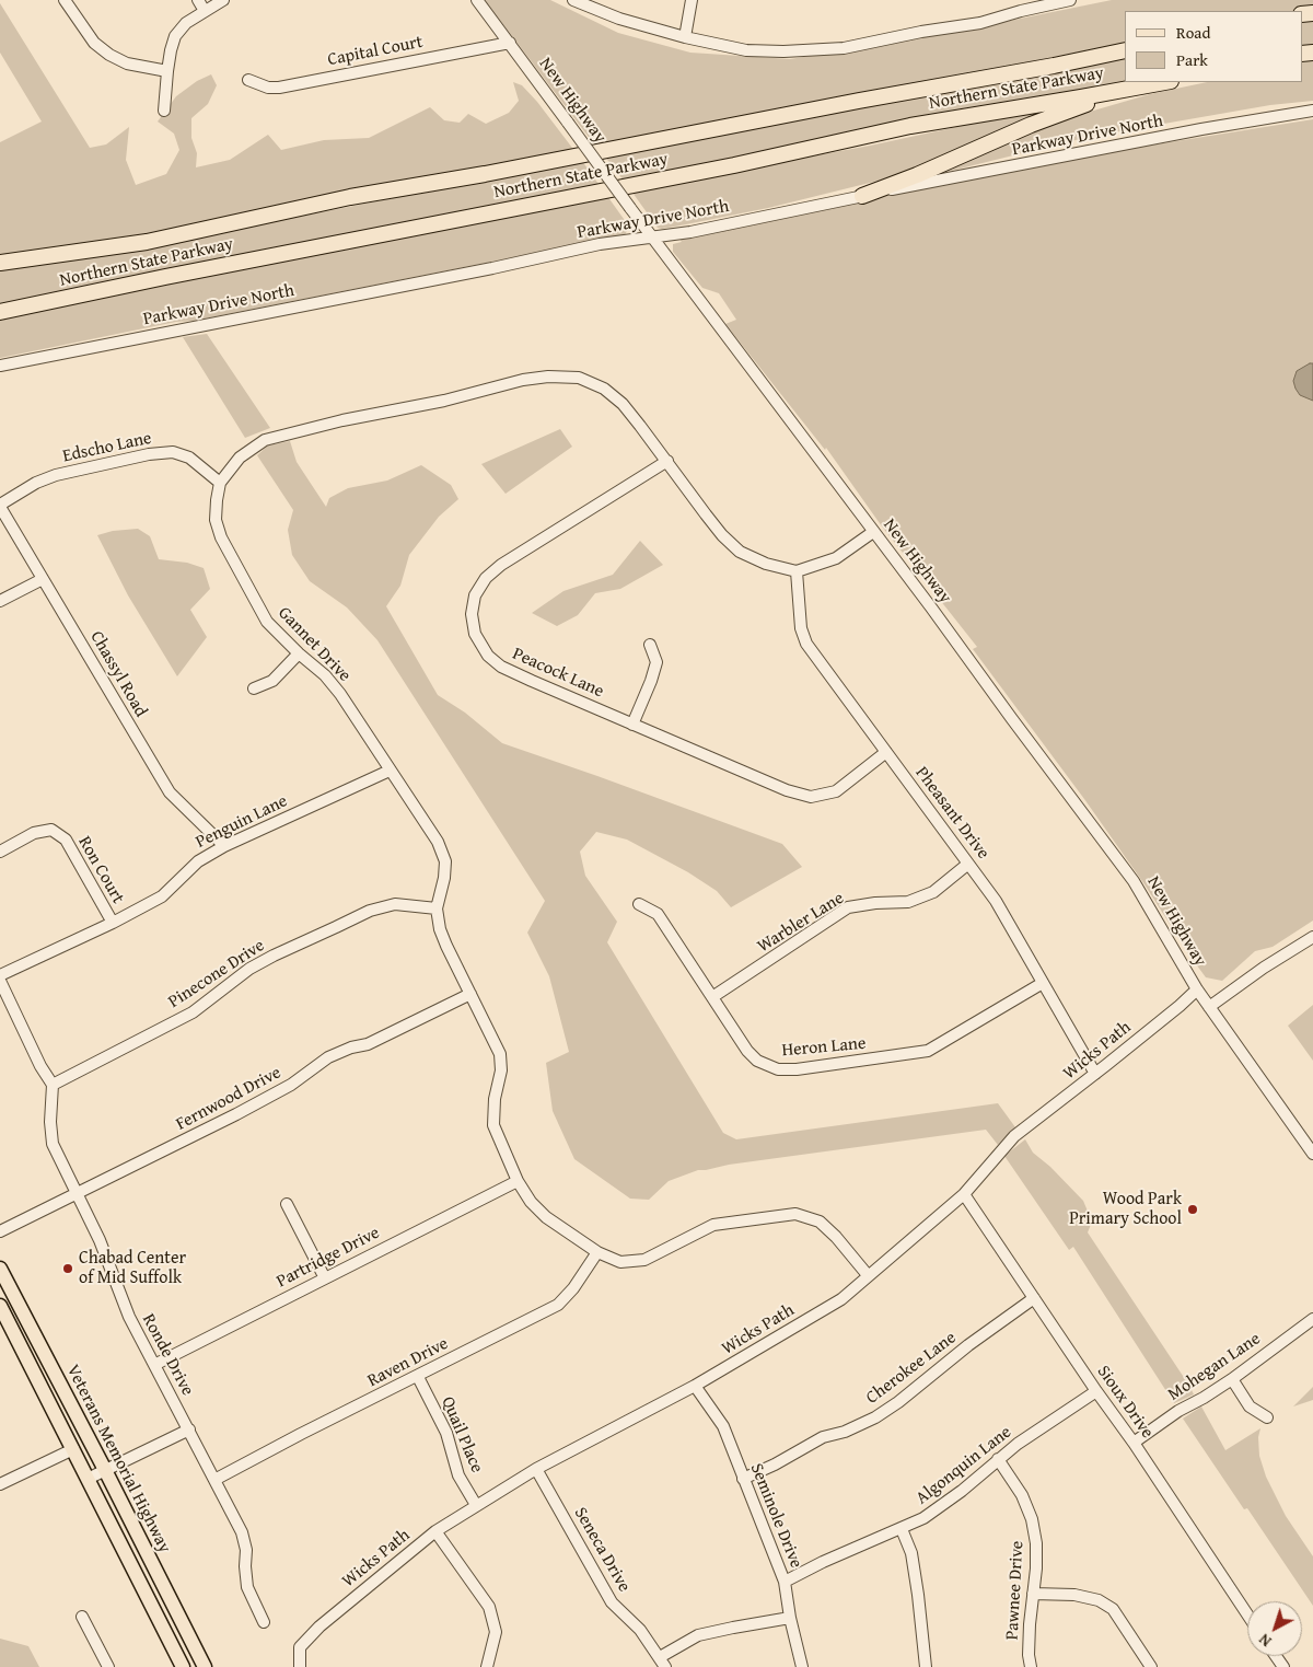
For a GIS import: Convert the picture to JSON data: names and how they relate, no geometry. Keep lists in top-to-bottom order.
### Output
{
  "streets": {
    "highway": ["Northern State Parkway"],
    "main road": ["Veterans Memorial Highway"],
    "street": [
      "Capital Court",
      "New Highway",
      "Parkway Drive North",
      "Edscho Lane",
      "Gannet Drive",
      "Peacock Lane",
      "Chassyl Road",
      "Pheasant Drive",
      "Penguin Lane",
      "Ron Court",
      "Warbler Lane",
      "Pinecone Drive",
      "Heron Lane",
      "Wicks Path",
      "Fernwood Drive",
      "Partridge Drive",
      "Ronde Drive",
      "Raven Drive",
      "Mohegan Lane",
      "Cherokee Lane",
      "Sioux Drive",
      "Quail Place",
      "Algonquin Lane",
      "Seminole Drive",
      "Seneca Drive",
      "Pawnee Drive"
    ]
  },
  "crossings": [
    ["Capital Court", "New Highway"],
    ["New Highway", "Parkway Drive North"],
    ["New Highway", "Wicks Path"],
    ["Edscho Lane", "Gannet Drive"],
    ["Edscho Lane", "Chassyl Road"],
    ["Gannet Drive", "Penguin Lane"],
    ["Gannet Drive", "Pinecone Drive"],
    ["Gannet Drive", "Wicks Path"],
    ["Gannet Drive", "Fernwood Drive"],
    ["Gannet Drive", "Partridge Drive"],
    ["Gannet Drive", "Raven Drive"],
    ["Peacock Lane", "Pheasant Drive"],
    ["Chassyl Road", "Penguin Lane"],
    ["Pheasant Drive", "Warbler Lane"],
    ["Pheasant Drive", "Heron Lane"],
    ["Pheasant Drive", "Wicks Path"],
    ["Penguin Lane", "Ron Court"],
    ["Warbler Lane", "Heron Lane"],
    ["Pinecone Drive", "Ronde Drive"],
    ["Wicks Path", "Sioux Drive"],
    ["Wicks Path", "Quail Place"],
    ["Wicks Path", "Seminole Drive"],
    ["Wicks Path", "Seneca Drive"],
    ["Fernwood Drive", "Ronde Drive"],
    ["Partridge Drive", "Ronde Drive"],
    ["Ronde Drive", "Raven Drive"],
    ["Raven Drive", "Quail Place"],
    ["Mohegan Lane", "Sioux Drive"],
    ["Cherokee Lane", "Sioux Drive"],
    ["Cherokee Lane", "Seminole Drive"],
    ["Sioux Drive", "Algonquin Lane"],
    ["Algonquin Lane", "Seminole Drive"],
    ["Algonquin Lane", "Pawnee Drive"]
  ],
  "places": ["Wood Park Primary School", "Chabad Center of Mid Suffolk"],
  "legend": ["Road", "Park"],
  "north": "bottom left"
}
